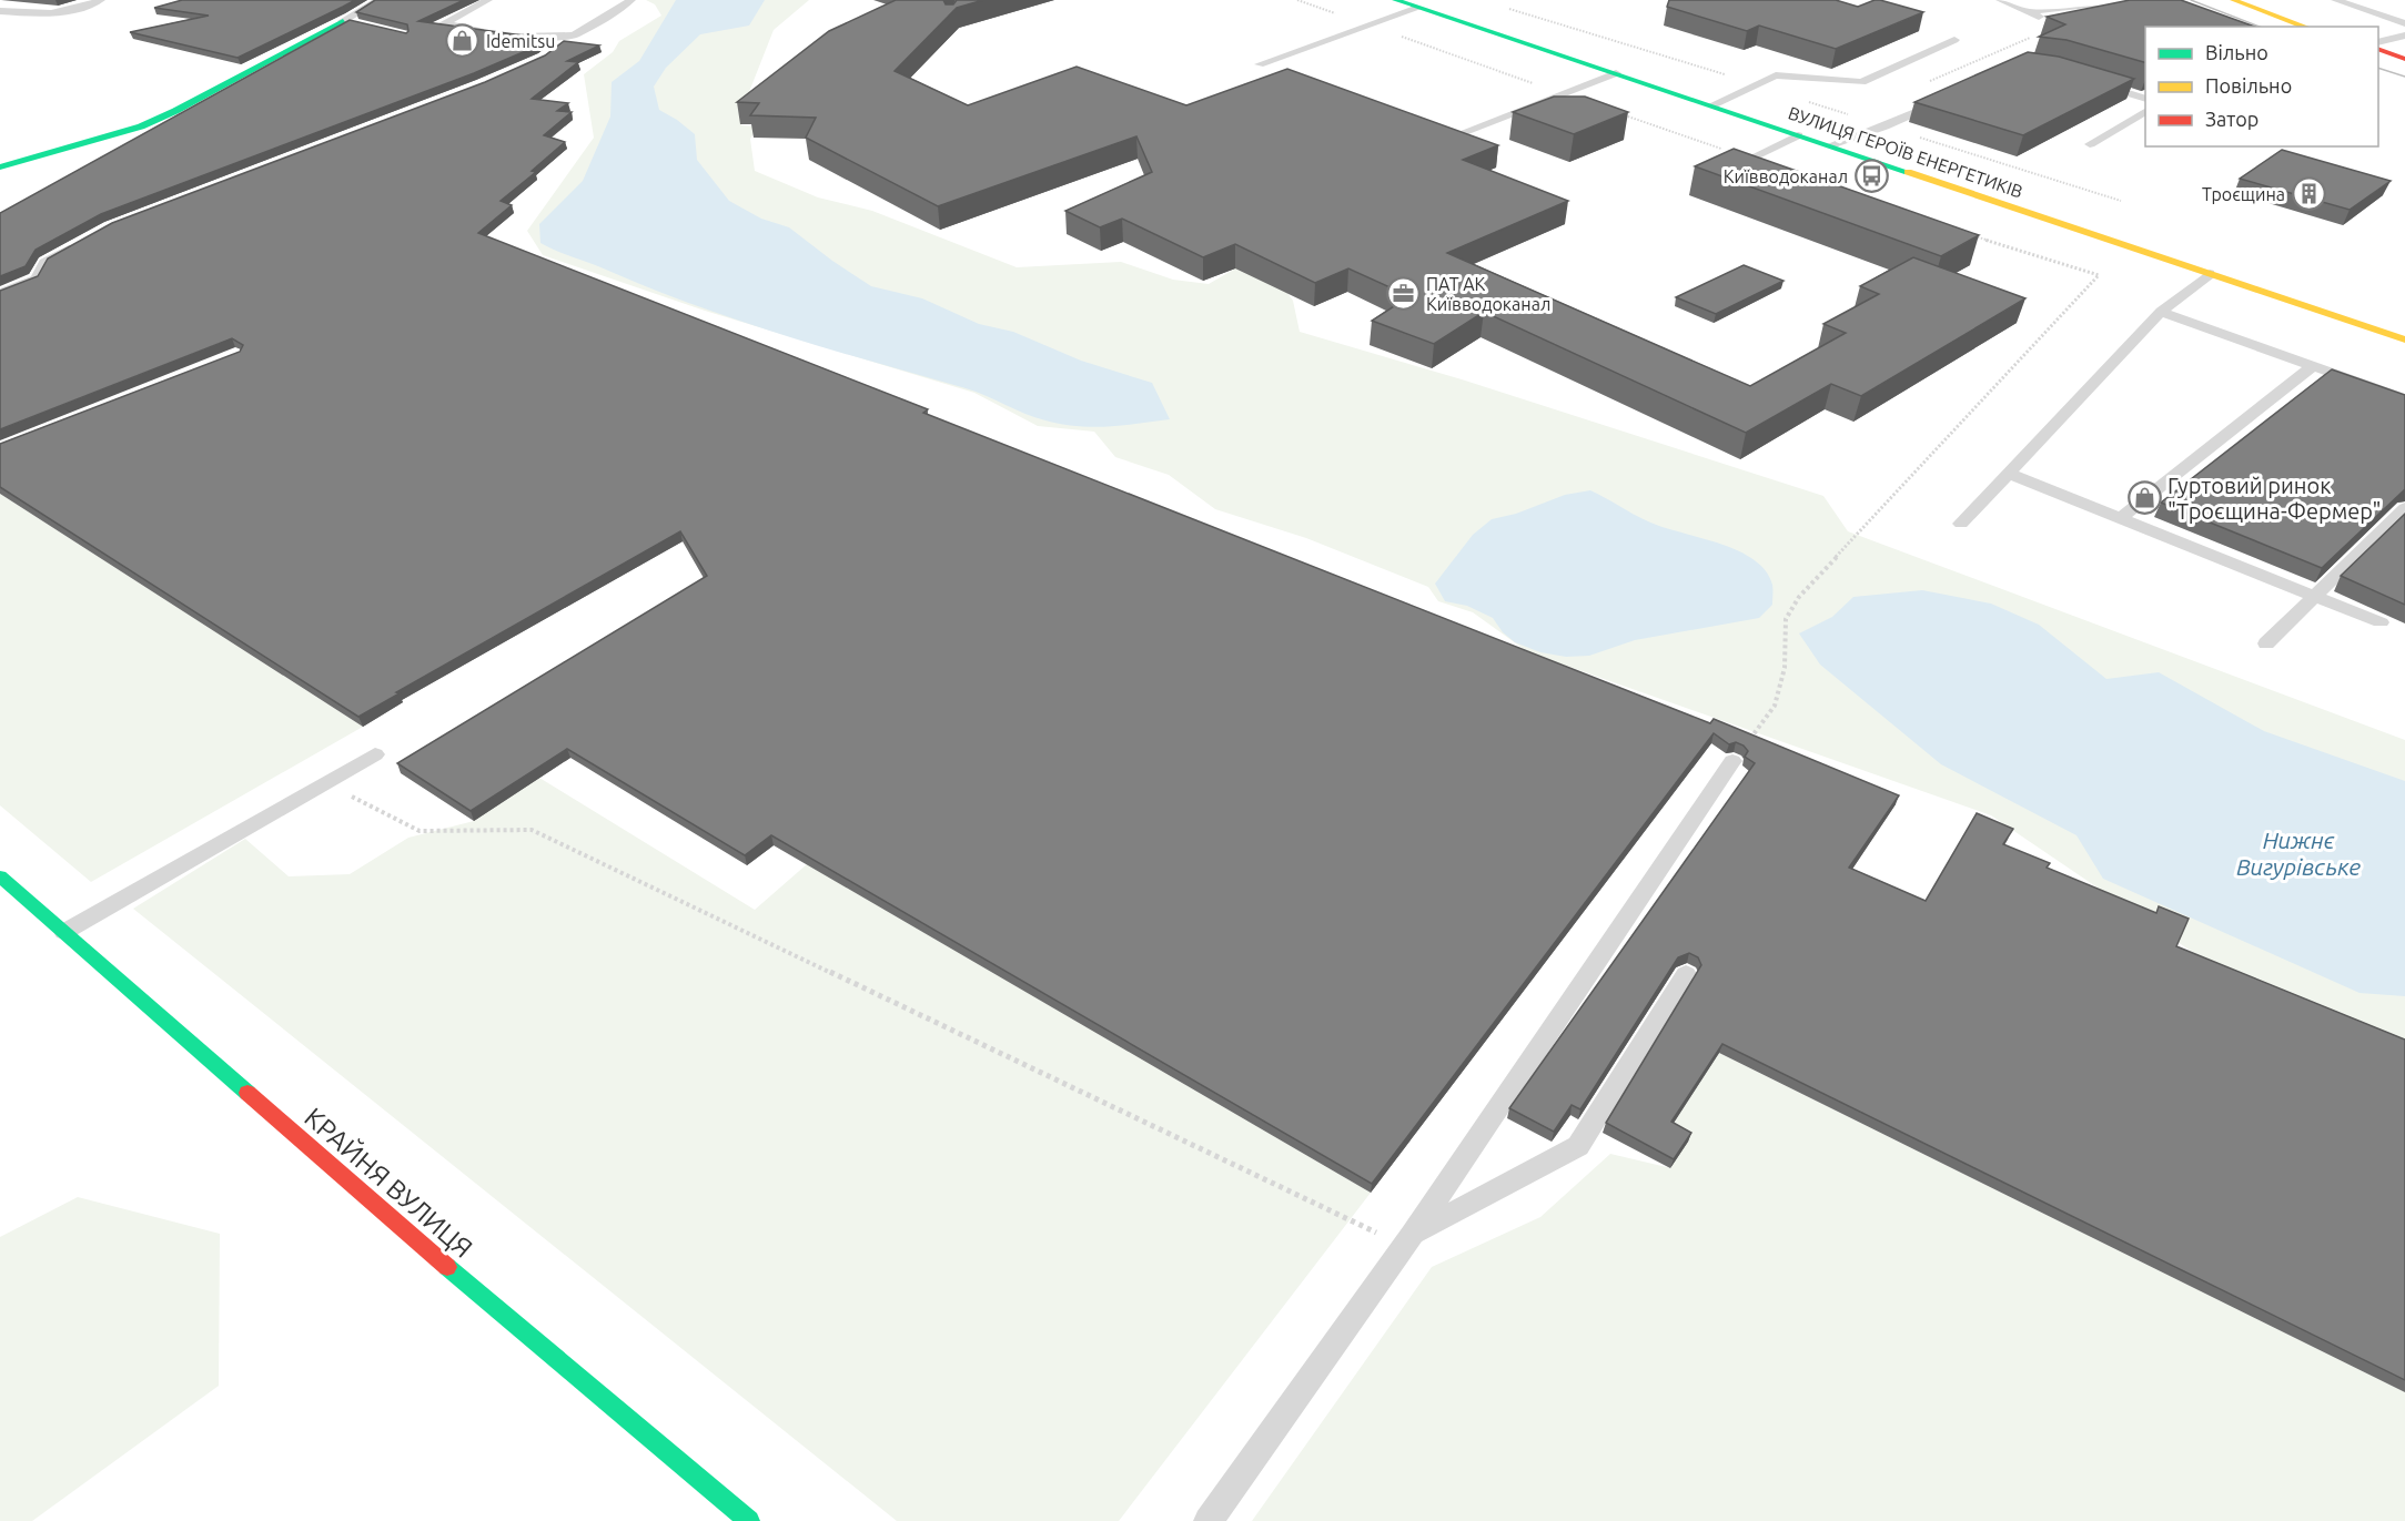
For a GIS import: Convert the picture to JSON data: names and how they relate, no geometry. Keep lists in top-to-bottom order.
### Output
{
  "streets": {
    "street": ["ВУЛИЦЯ ГЕРОЇВ ЕНЕРГЕТИКІВ", "КРАЙНЯ ВУЛИЦЯ"]
  },
  "water": ["Нижнє Вигурівське"],
  "places": {
    "shop": ["Idemitsu", "Гуртовий ринок \"Троєщина-Фермер\""],
    "bus stop": ["Київводоканал"],
    "building": ["Троєщина"],
    "office": ["ПАТ АК Київводоканал"]
  },
  "legend": ["Вільно", "Повільно", "Затор"]
}
